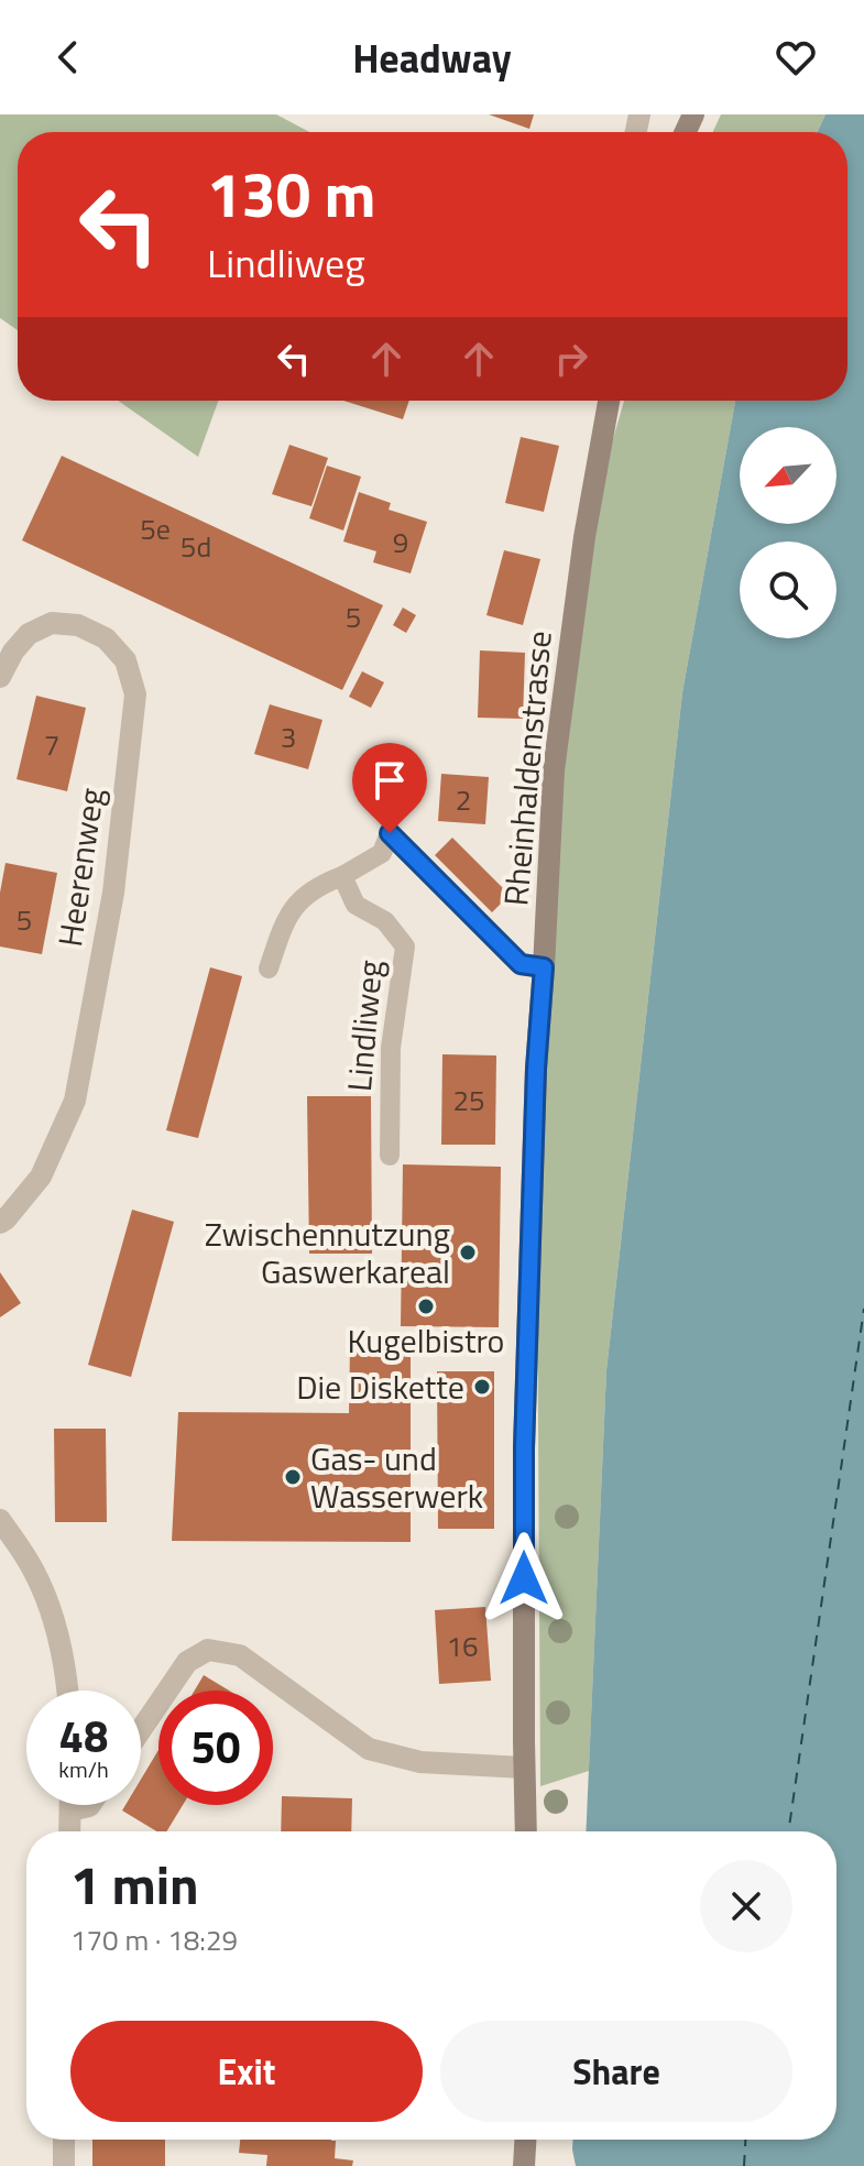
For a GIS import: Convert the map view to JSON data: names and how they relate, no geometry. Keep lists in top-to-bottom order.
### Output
{
  "streets": {
    "main road": ["Rheinhaldenstrasse"],
    "street": ["Heerenweg"],
    "lane": ["Lindliweg"]
  },
  "places": [
    "Zwischennutzung Gaswerkareal",
    "Kugelbistro",
    "Die Diskette",
    "Gas- und Wasserwerk"
  ],
  "house_numbers": [
    "5e",
    "9",
    "5d",
    "5",
    "3",
    "7",
    "2",
    "5",
    "25",
    "16"
  ],
  "north": "bottom left",
  "page": {
    "header": "Headway",
    "turn": ["130 m", "Lindliweg"],
    "speed": "48 km/h",
    "limit": "50",
    "heading": ["1 min", "170 m · 18:29"],
    "buttons": ["Exit", "Share"]
  }
}
